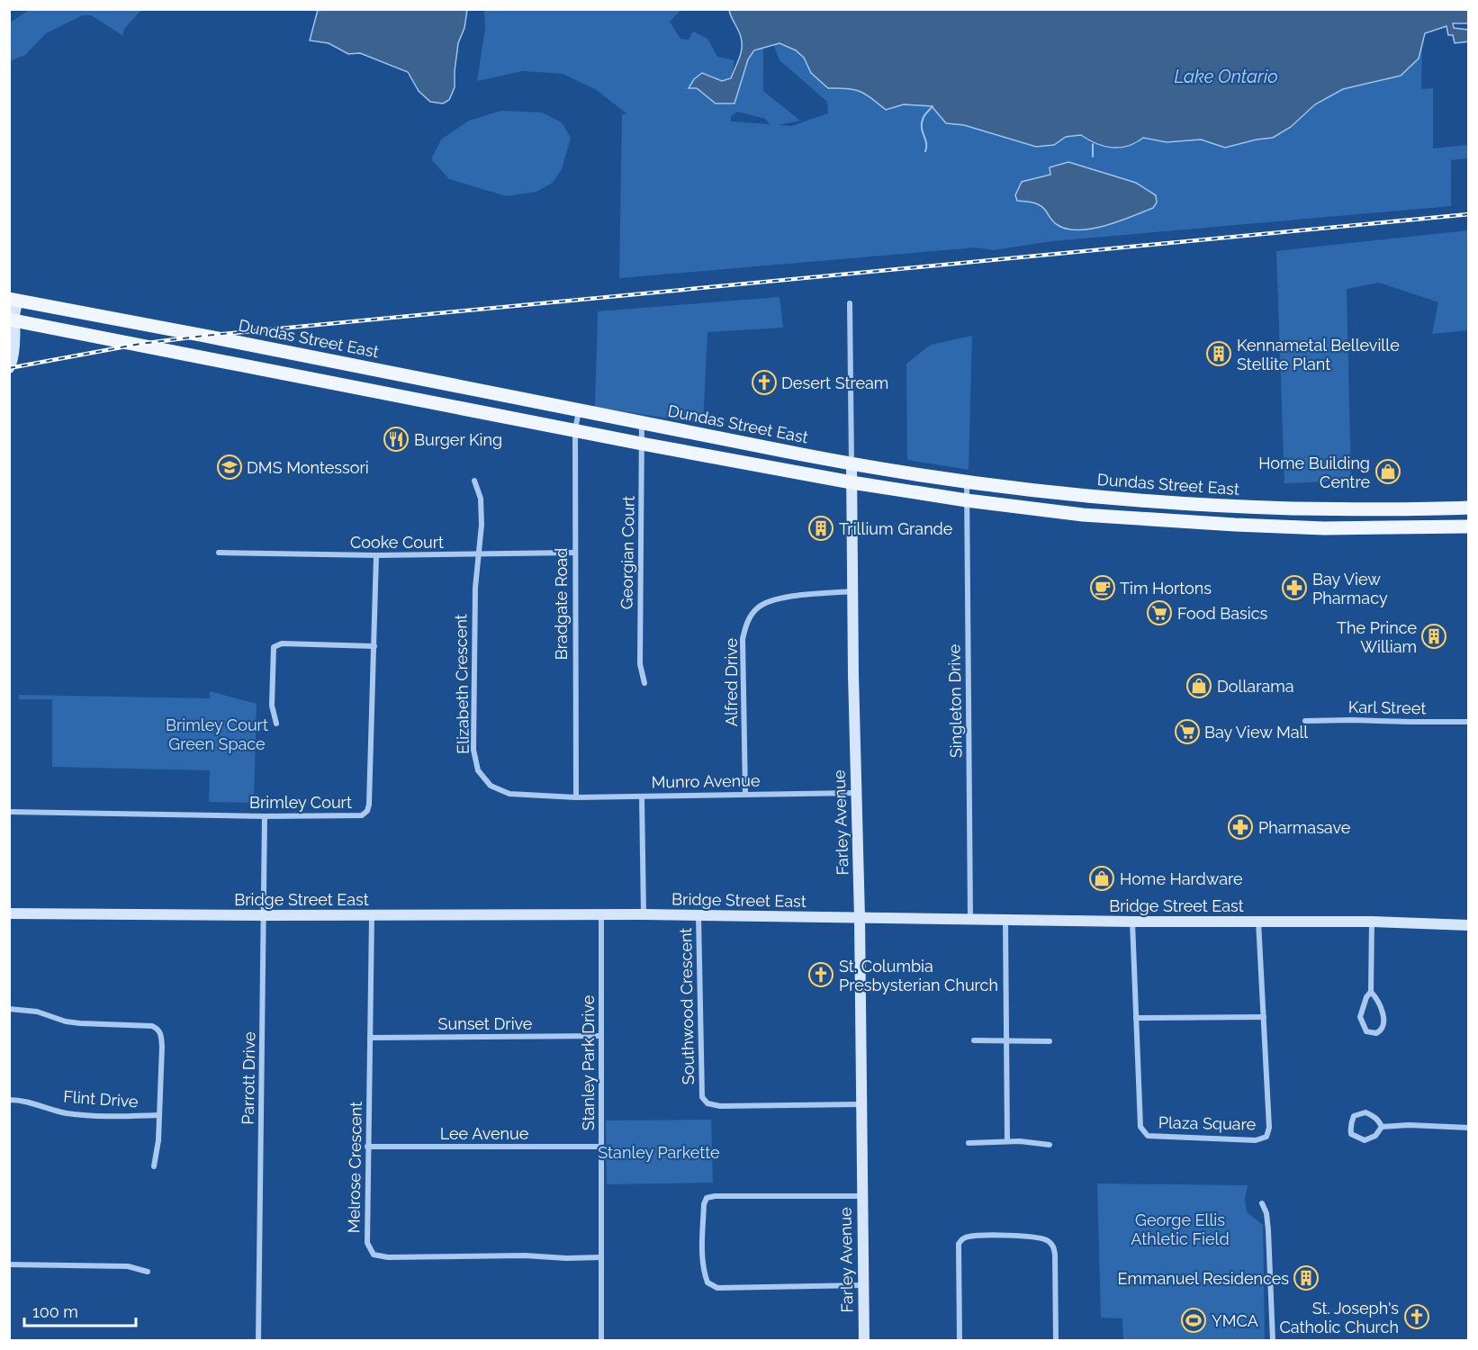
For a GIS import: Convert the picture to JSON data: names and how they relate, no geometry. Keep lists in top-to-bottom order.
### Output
{
  "streets": {
    "main road": ["Dundas Street East"],
    "street": [
      "Cooke Court",
      "Georgian Court",
      "Bradgate Road",
      "Alfred Drive",
      "Elizabeth Crescent",
      "Singleton Drive",
      "Karl Street",
      "Munro Avenue",
      "Brimley Court",
      "Farley Avenue",
      "Bridge Street East",
      "Southwood Crescent",
      "Sunset Drive",
      "Stanley Park Drive",
      "Parrott Drive",
      "Flint Drive",
      "Plaza Square",
      "Lee Avenue",
      "Melrose Crescent"
    ]
  },
  "crossings": [
    ["Dundas Street East", "Georgian Court"],
    ["Dundas Street East", "Bradgate Road"],
    ["Dundas Street East", "Singleton Drive"],
    ["Dundas Street East", "Farley Avenue"],
    ["Cooke Court", "Bradgate Road"],
    ["Cooke Court", "Elizabeth Crescent"],
    ["Cooke Court", "Brimley Court"],
    ["Bradgate Road", "Elizabeth Crescent"],
    ["Alfred Drive", "Munro Avenue"],
    ["Alfred Drive", "Farley Avenue"],
    ["Elizabeth Crescent", "Munro Avenue"],
    ["Singleton Drive", "Bridge Street East"],
    ["Munro Avenue", "Farley Avenue"],
    ["Munro Avenue", "Bridge Street East"],
    ["Brimley Court", "Parrott Drive"],
    ["Farley Avenue", "Bridge Street East"],
    ["Farley Avenue", "Southwood Crescent"],
    ["Bridge Street East", "Southwood Crescent"],
    ["Bridge Street East", "Stanley Park Drive"],
    ["Bridge Street East", "Parrott Drive"],
    ["Bridge Street East", "Plaza Square"],
    ["Bridge Street East", "Melrose Crescent"],
    ["Sunset Drive", "Stanley Park Drive"],
    ["Sunset Drive", "Melrose Crescent"],
    ["Stanley Park Drive", "Lee Avenue"],
    ["Stanley Park Drive", "Melrose Crescent"],
    ["Lee Avenue", "Melrose Crescent"]
  ],
  "water": ["Lake Ontario"],
  "parks": ["Brimley Court Green Space", "Stanley Parkette", "George Ellis Athletic Field"],
  "places": {
    "building": [
      "Kennametal Belleville Stellite Plant",
      "Trillium Grande",
      "The Prince William",
      "Emmanuel Residences"
    ],
    "church": ["Desert Stream", "St. Columbia Presbysterian Church", "St. Joseph's Catholic Church"],
    "restaurant": ["Burger King"],
    "school or university": ["DMS Montessori"],
    "shop": ["Home Building Centre", "Dollarama", "Home Hardware"],
    "cafe": ["Tim Hortons"],
    "pharmacy": ["Bay View Pharmacy", "Pharmasave"],
    "supermarket": ["Food Basics", "Bay View Mall"],
    "sports": ["YMCA"]
  },
  "scale_bar": "100 m"
}
